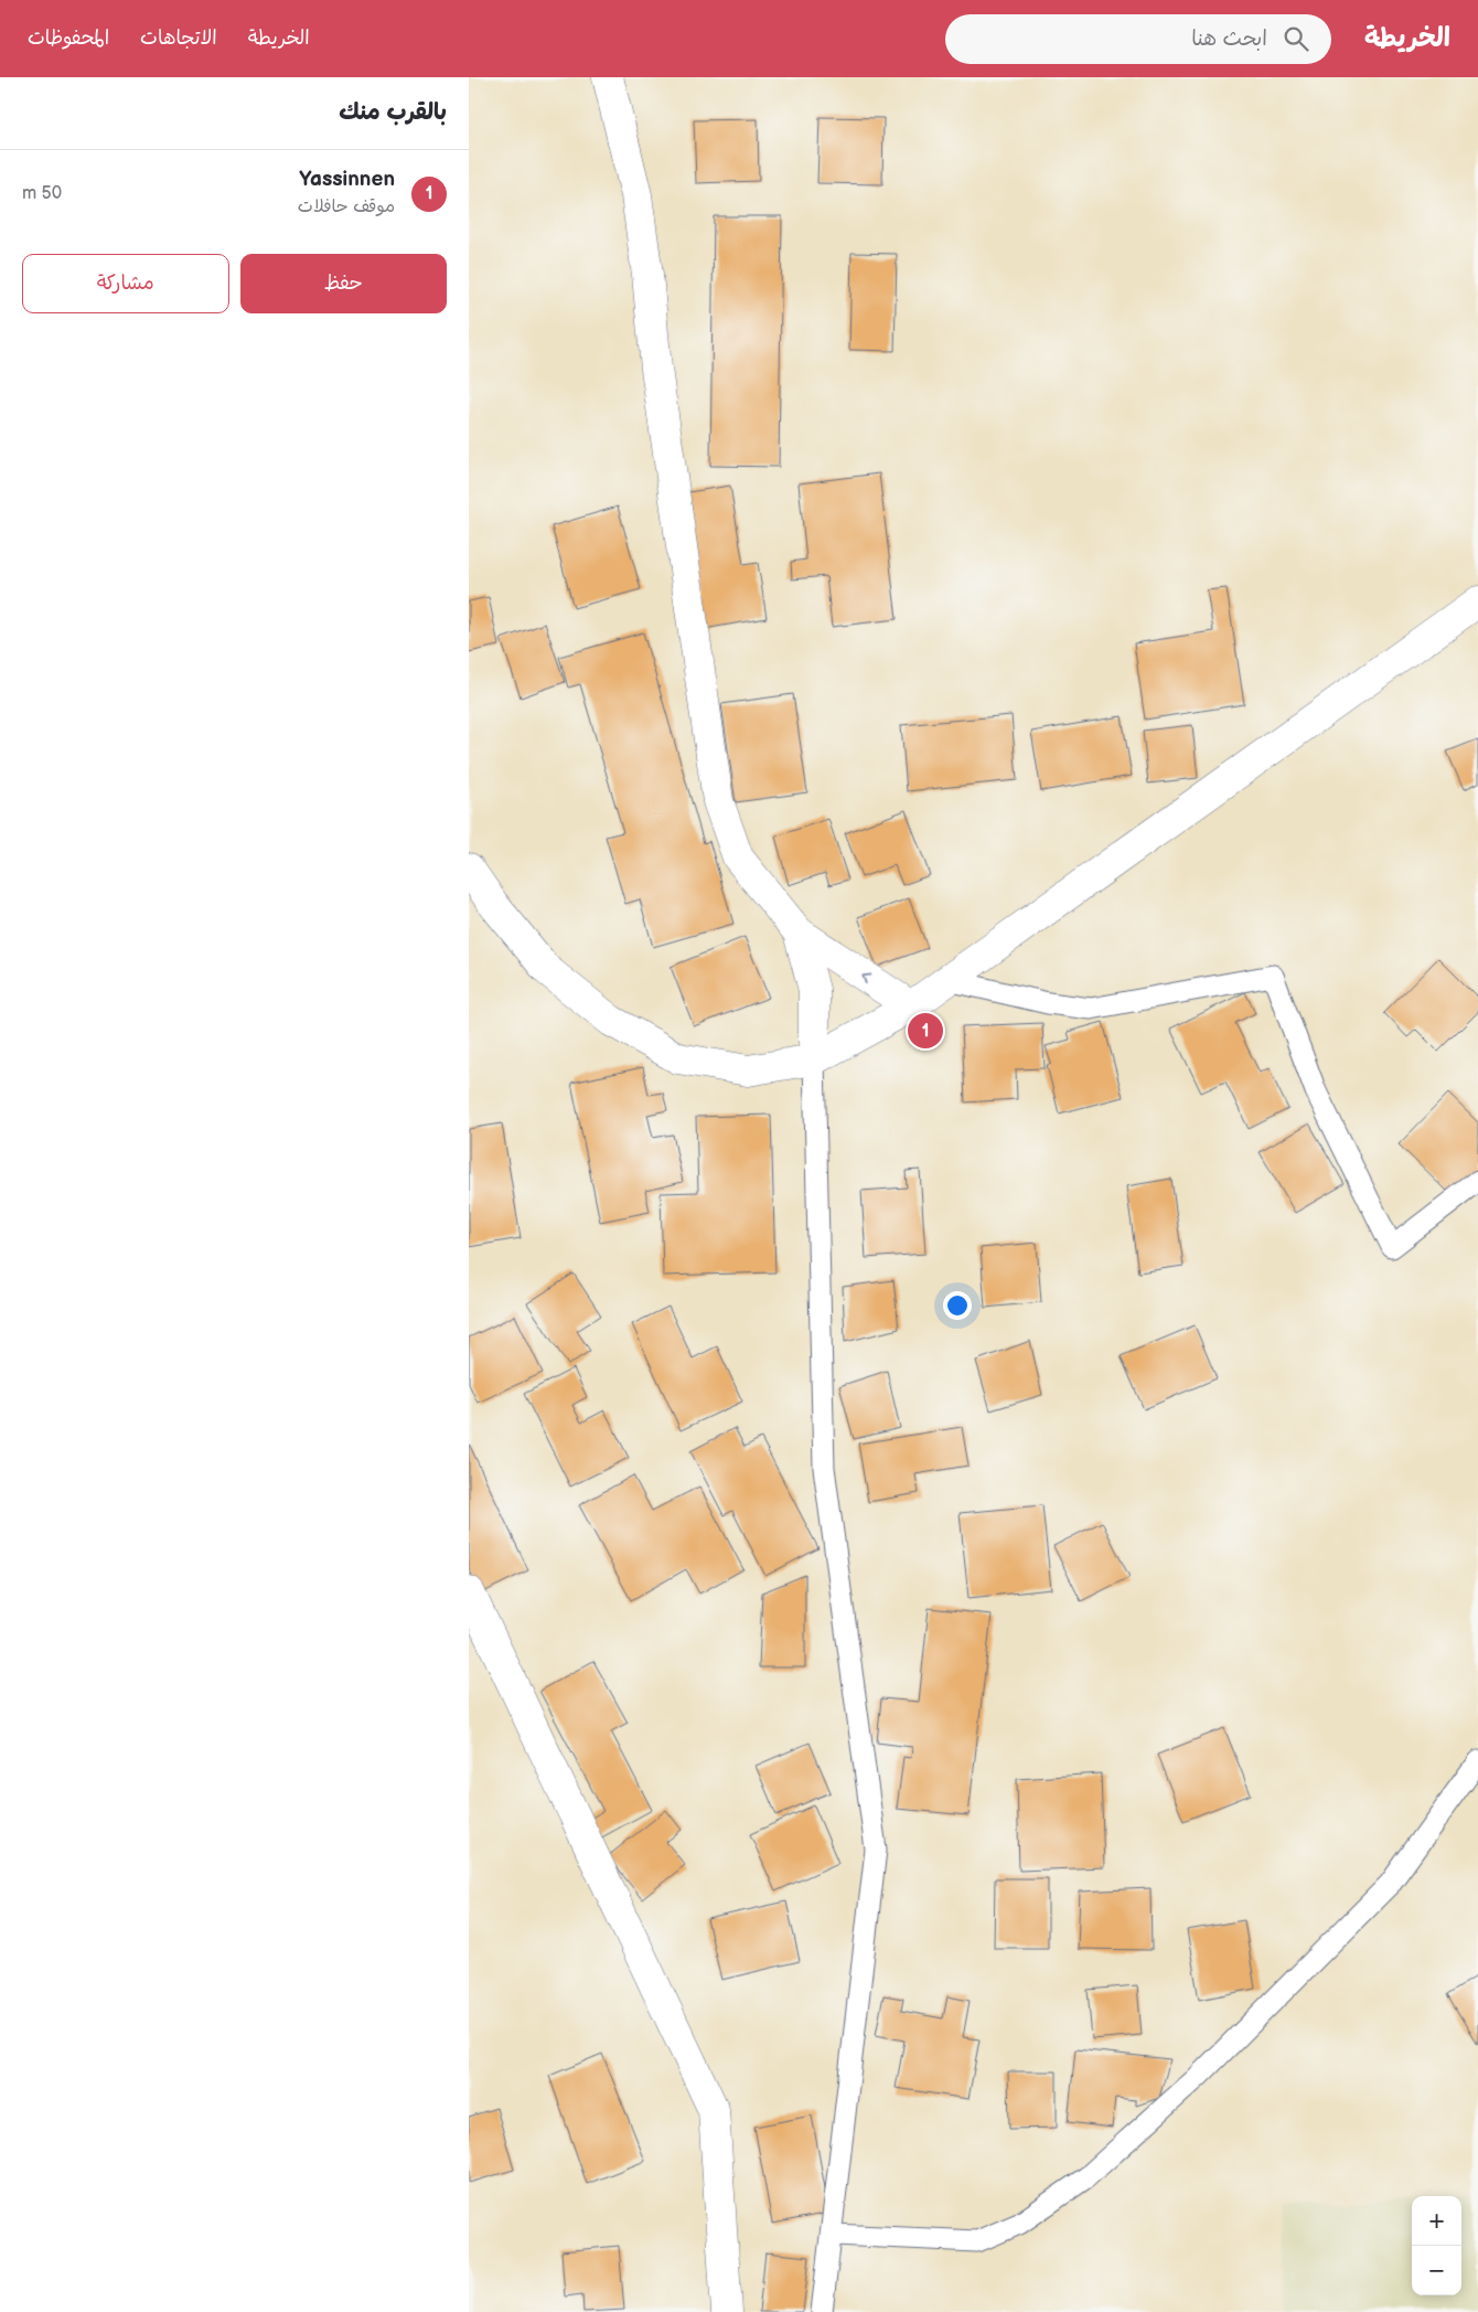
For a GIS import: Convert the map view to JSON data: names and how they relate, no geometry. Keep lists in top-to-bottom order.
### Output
{
  "page": {
    "header": "الخريطة",
    "search": "ابحث هنا",
    "nav": ["الخريطة", "الاتجاهات", "المحفوظات"],
    "heading": "بالقرب منك",
    "list": [
      {
        "mark": "1",
        "name": "Yassinnen",
        "note": "موقف حافلات",
        "value": "50 m"
      }
    ],
    "buttons": ["حفظ", "مشاركة"],
    "pins": "1",
    "map_buttons": ["+", "−"]
  }
}
